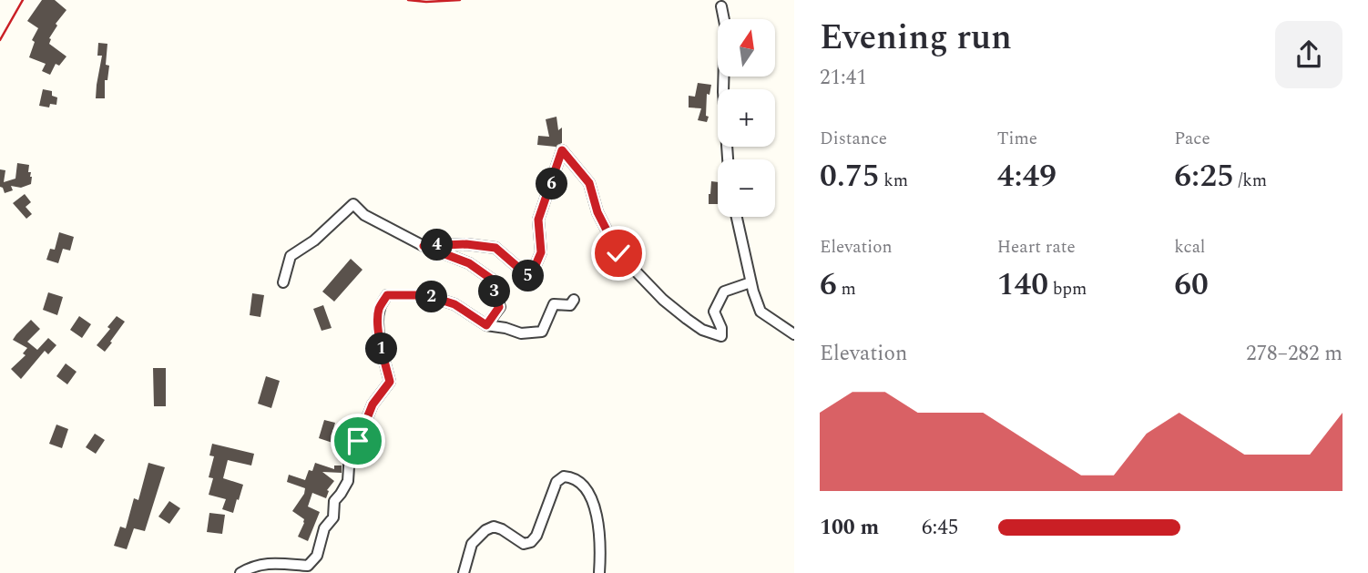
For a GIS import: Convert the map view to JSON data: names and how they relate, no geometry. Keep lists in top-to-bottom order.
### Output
{
  "north": "top",
  "page": {
    "heading": ["Evening run", "21:41"],
    "map_buttons": ["+", "−"],
    "stats": [
      ["Distance", "0.75 km"],
      ["Time", "4:49"],
      ["Pace", "6:25 /km"],
      ["Elevation", "6 m"],
      ["Heart rate", "140 bpm"],
      ["kcal", "60"]
    ],
    "pins": [
      "6",
      "4",
      "5",
      "3",
      "2",
      "1"
    ],
    "chart": ["Elevation", "278–282 m"],
    "list": [
      {
        "name": "100 m",
        "note": "6:45"
      }
    ]
  }
}
